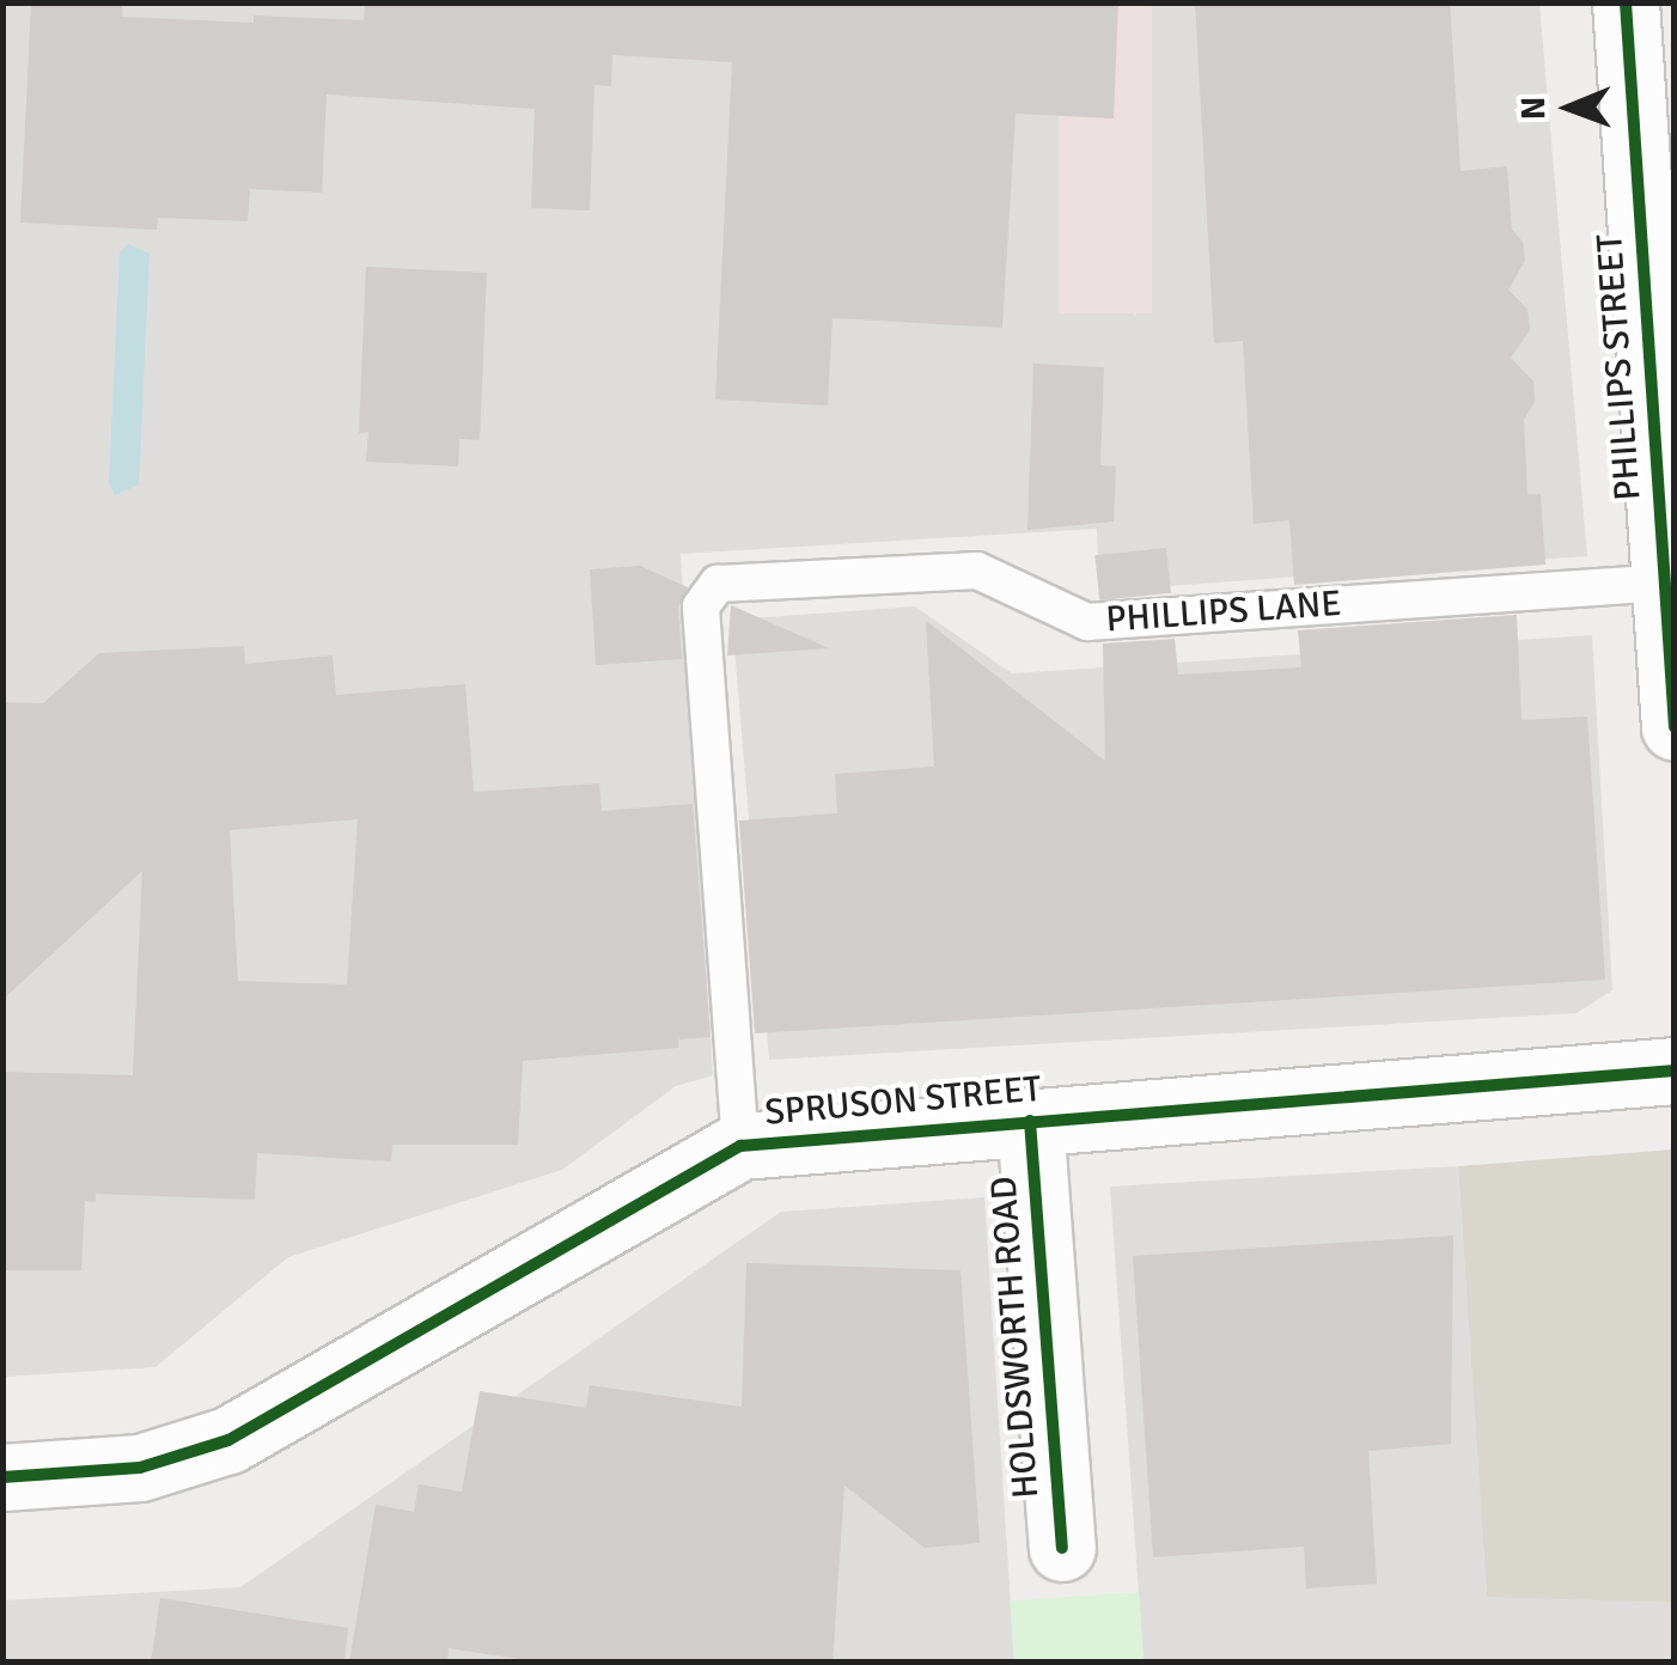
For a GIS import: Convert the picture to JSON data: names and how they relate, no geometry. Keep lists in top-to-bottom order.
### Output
{
  "streets": {
    "street": ["PHILLIPS STREET", "SPRUSON STREET", "HOLDSWORTH ROAD"],
    "lane": ["PHILLIPS LANE"]
  },
  "crossings": [
    ["PHILLIPS STREET", "PHILLIPS LANE"],
    ["PHILLIPS LANE", "SPRUSON STREET"],
    ["SPRUSON STREET", "HOLDSWORTH ROAD"]
  ],
  "north": "left"
}
